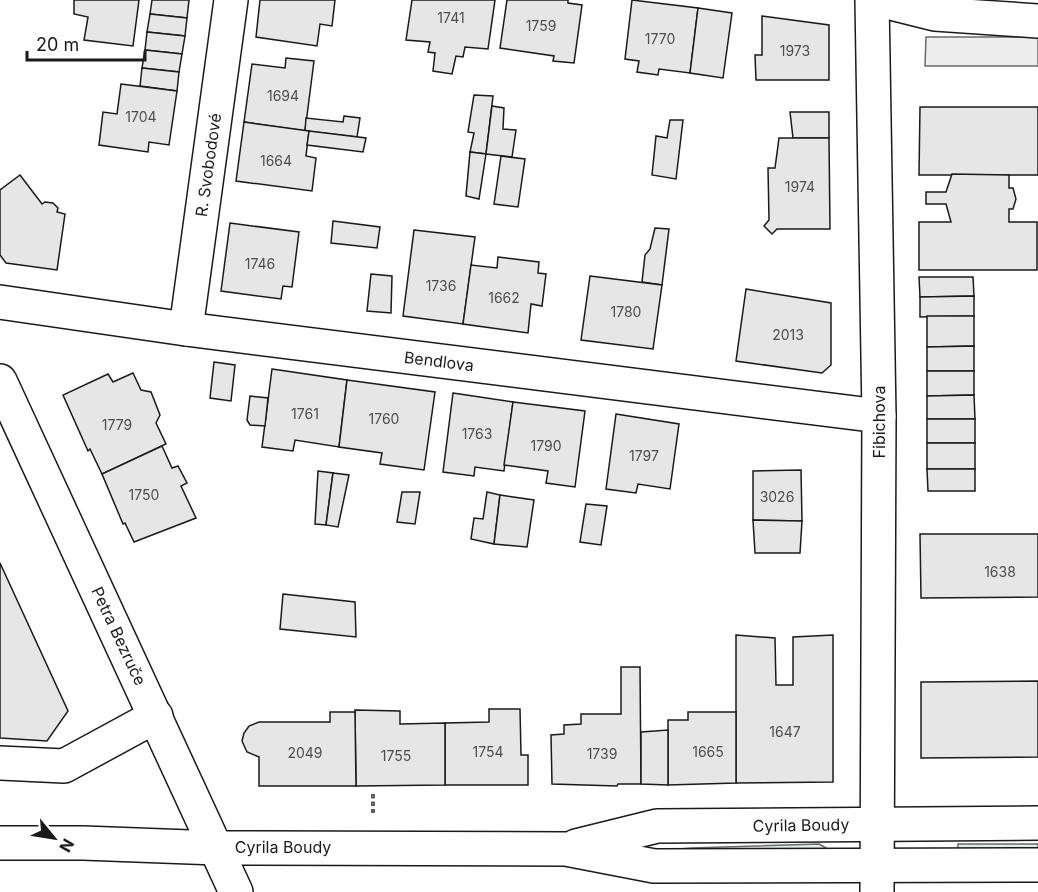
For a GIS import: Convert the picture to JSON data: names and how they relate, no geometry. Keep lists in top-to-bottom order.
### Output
{
  "streets": {
    "street": [
      "R. Svobodové",
      "Bendlova",
      "Fibichova",
      "Petra Bezruče",
      "Cyrila Boudy"
    ]
  },
  "crossings": [
    ["R. Svobodové", "Bendlova"],
    ["Bendlova", "Fibichova"],
    ["Fibichova", "Cyrila Boudy"],
    ["Petra Bezruče", "Cyrila Boudy"]
  ],
  "house_numbers": [
    "1741",
    "1759",
    "1770",
    "1973",
    "1694",
    "1704",
    "1664",
    "1974",
    "1746",
    "1736",
    "1662",
    "1780",
    "2013",
    "1761",
    "1760",
    "1779",
    "1763",
    "1790",
    "1797",
    "1750",
    "3026",
    "1638",
    "1647",
    "1754",
    "1665",
    "2049",
    "1739",
    "1755"
  ],
  "scale_bar": "20 m",
  "north": "bottom right"
}
